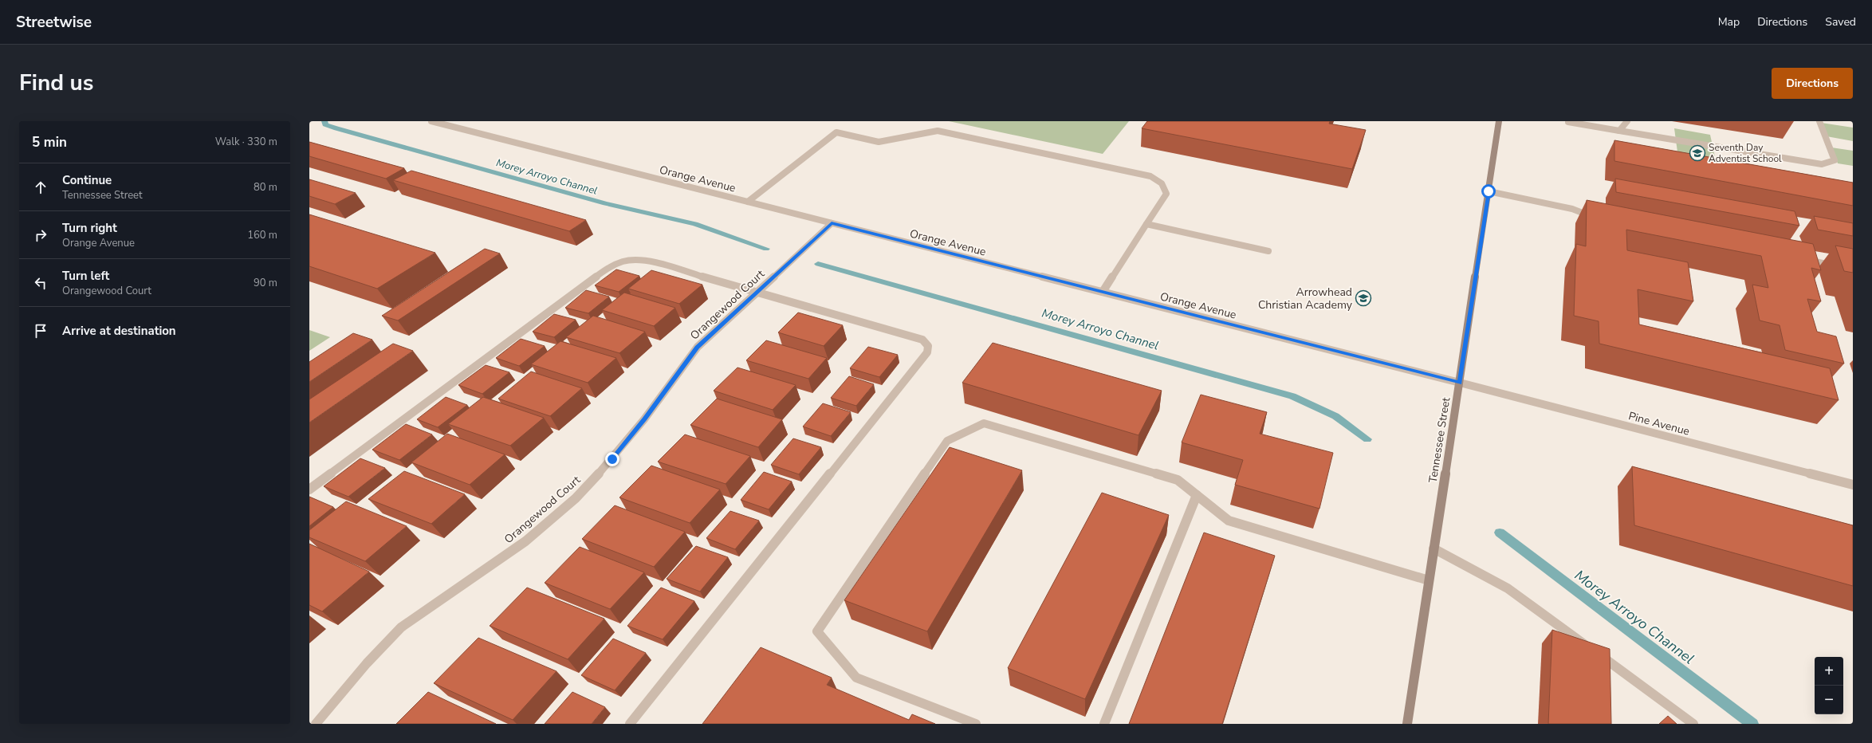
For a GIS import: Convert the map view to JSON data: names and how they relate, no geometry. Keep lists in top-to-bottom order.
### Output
{
  "streets": {
    "main road": ["Tennessee Street"],
    "street": ["Orange Avenue", "Orangewood Court", "Pine Avenue"]
  },
  "crossings": [
    ["Orange Avenue", "Orangewood Court"],
    ["Orange Avenue", "Pine Avenue"],
    ["Orange Avenue", "Tennessee Street"],
    ["Pine Avenue", "Tennessee Street"]
  ],
  "water": ["Morey Arroyo Channel"],
  "places": {
    "school or university": ["Seventh Day Adventist School", "Arrowhead Christian Academy"]
  },
  "page": {
    "header": "Streetwise",
    "nav": ["Map", "Directions", "Saved"],
    "title": "Find us",
    "buttons": "Directions",
    "heading": ["5 min", "Walk · 330 m"],
    "list": [
      ["Continue", "Tennessee Street", "80 m"],
      ["Turn right", "Orange Avenue", "160 m"],
      ["Turn left", "Orangewood Court", "90 m"],
      "Arrive at destination"
    ],
    "map_buttons": ["+", "−"]
  }
}
